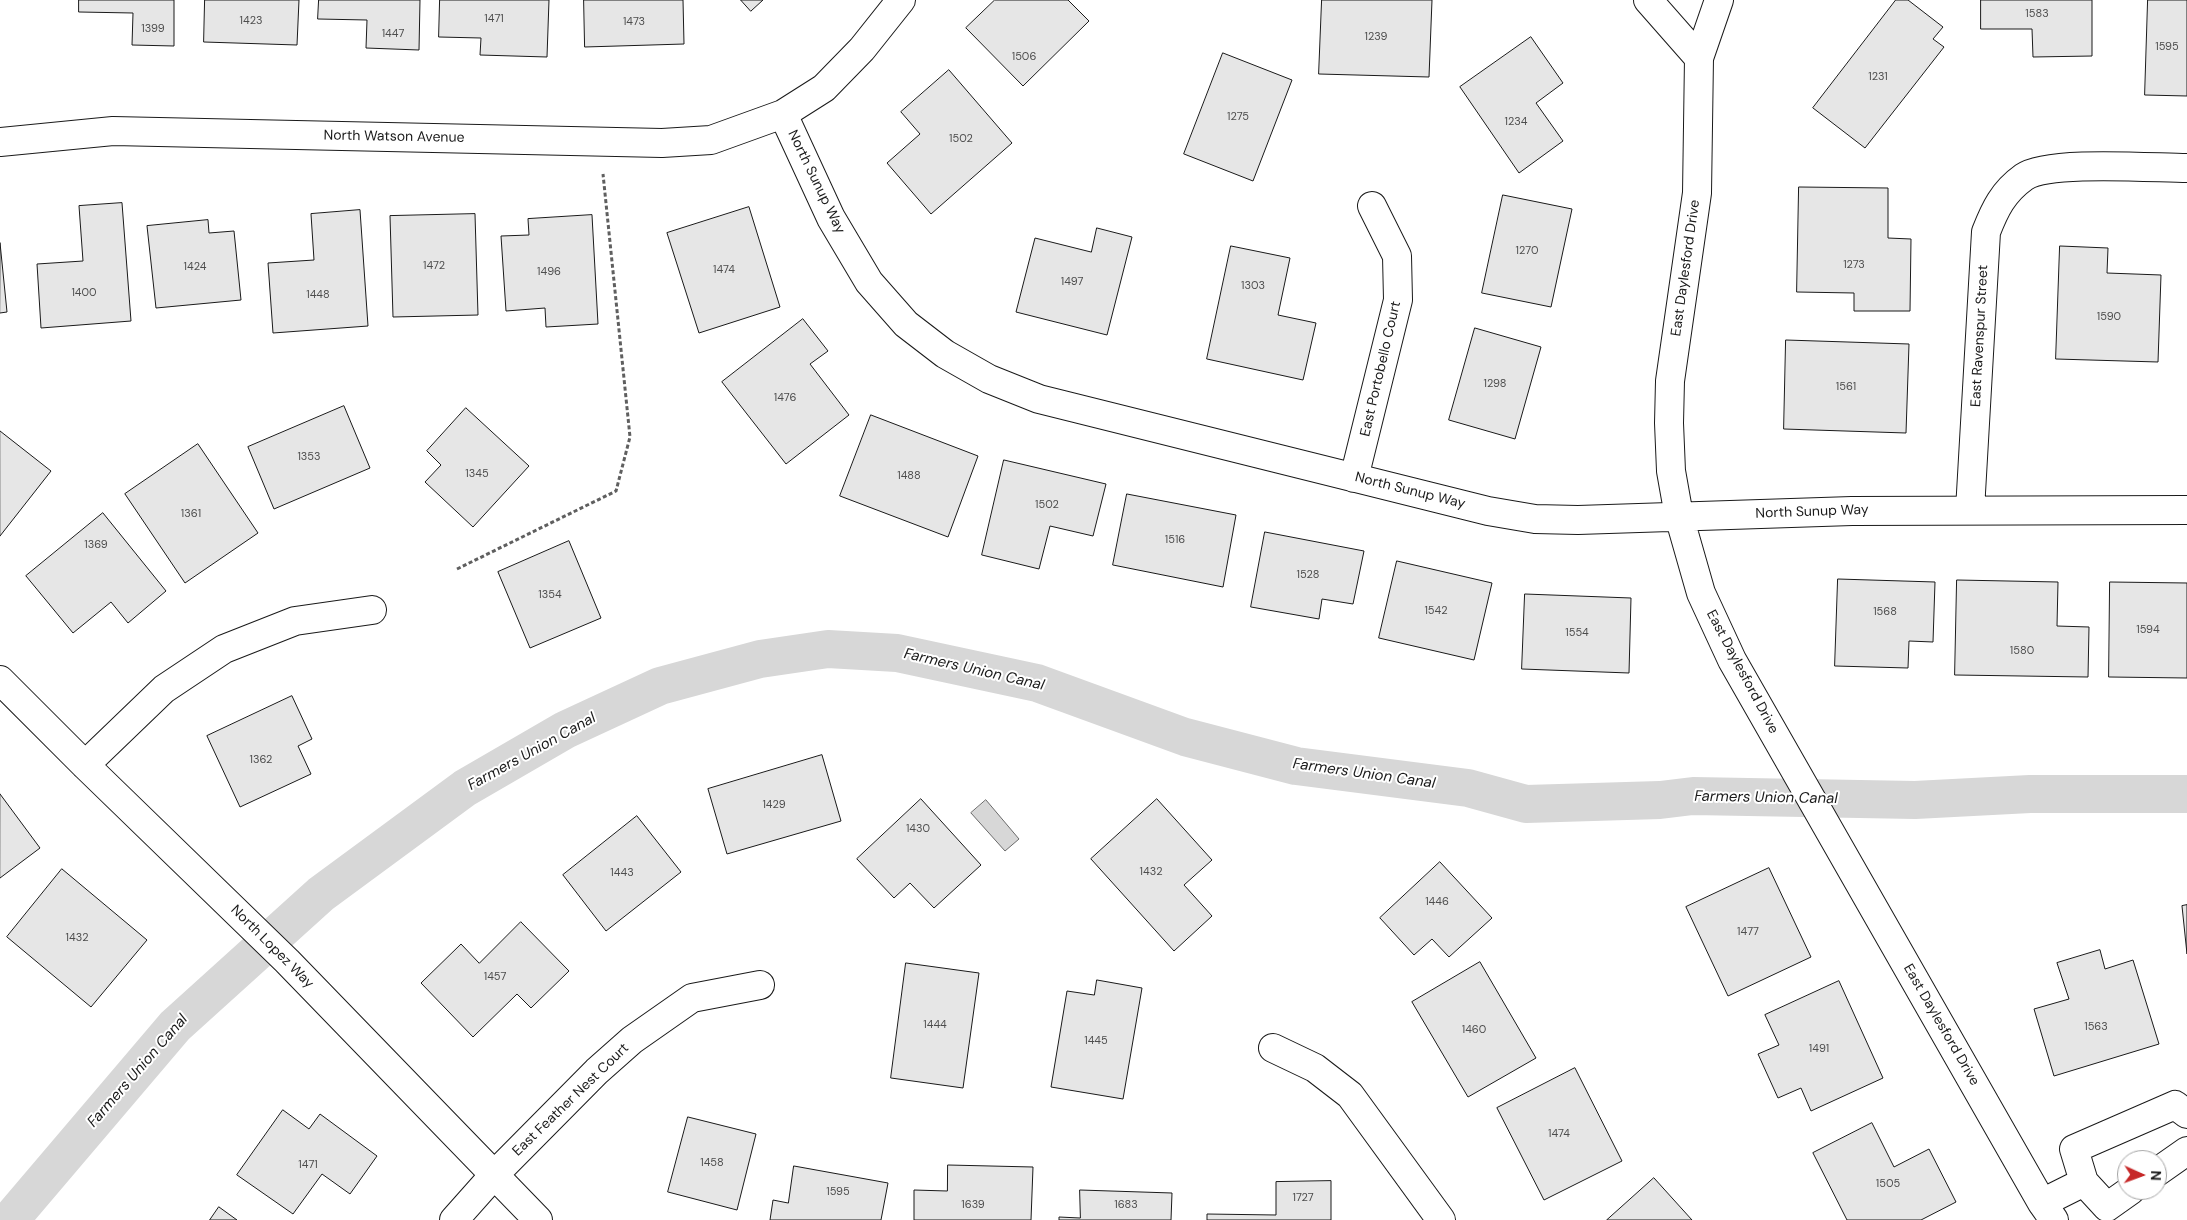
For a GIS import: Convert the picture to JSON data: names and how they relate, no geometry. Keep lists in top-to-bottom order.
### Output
{
  "streets": {
    "street": [
      "North Watson Avenue",
      "North Sunup Way",
      "East Daylesford Drive",
      "East Ravenspur Street",
      "East Portobello Court",
      "North Lopez Way",
      "East Feather Nest Court"
    ]
  },
  "crossings": [
    ["North Watson Avenue", "North Sunup Way"],
    ["North Sunup Way", "East Daylesford Drive"],
    ["North Sunup Way", "East Ravenspur Street"],
    ["North Sunup Way", "East Portobello Court"],
    ["North Lopez Way", "East Feather Nest Court"]
  ],
  "water": ["Farmers Union Canal"],
  "house_numbers": [
    "1583",
    "1471",
    "1423",
    "1473",
    "1399",
    "1447",
    "1239",
    "1595",
    "1506",
    "1231",
    "1275",
    "1234",
    "1502",
    "1270",
    "1273",
    "1472",
    "1424",
    "1474",
    "1496",
    "1497",
    "1303",
    "1400",
    "1448",
    "1590",
    "1298",
    "1561",
    "1476",
    "1353",
    "1345",
    "1488",
    "1502",
    "1361",
    "1516",
    "1369",
    "1528",
    "1354",
    "1542",
    "1568",
    "1594",
    "1554",
    "1580",
    "1362",
    "1429",
    "1430",
    "1432",
    "1443",
    "1446",
    "1477",
    "1432",
    "1457",
    "1444",
    "1563",
    "1460",
    "1445",
    "1491",
    "1474",
    "1458",
    "1471",
    "1505",
    "1595",
    "1727",
    "1639",
    "1683"
  ],
  "north": "right"
}
